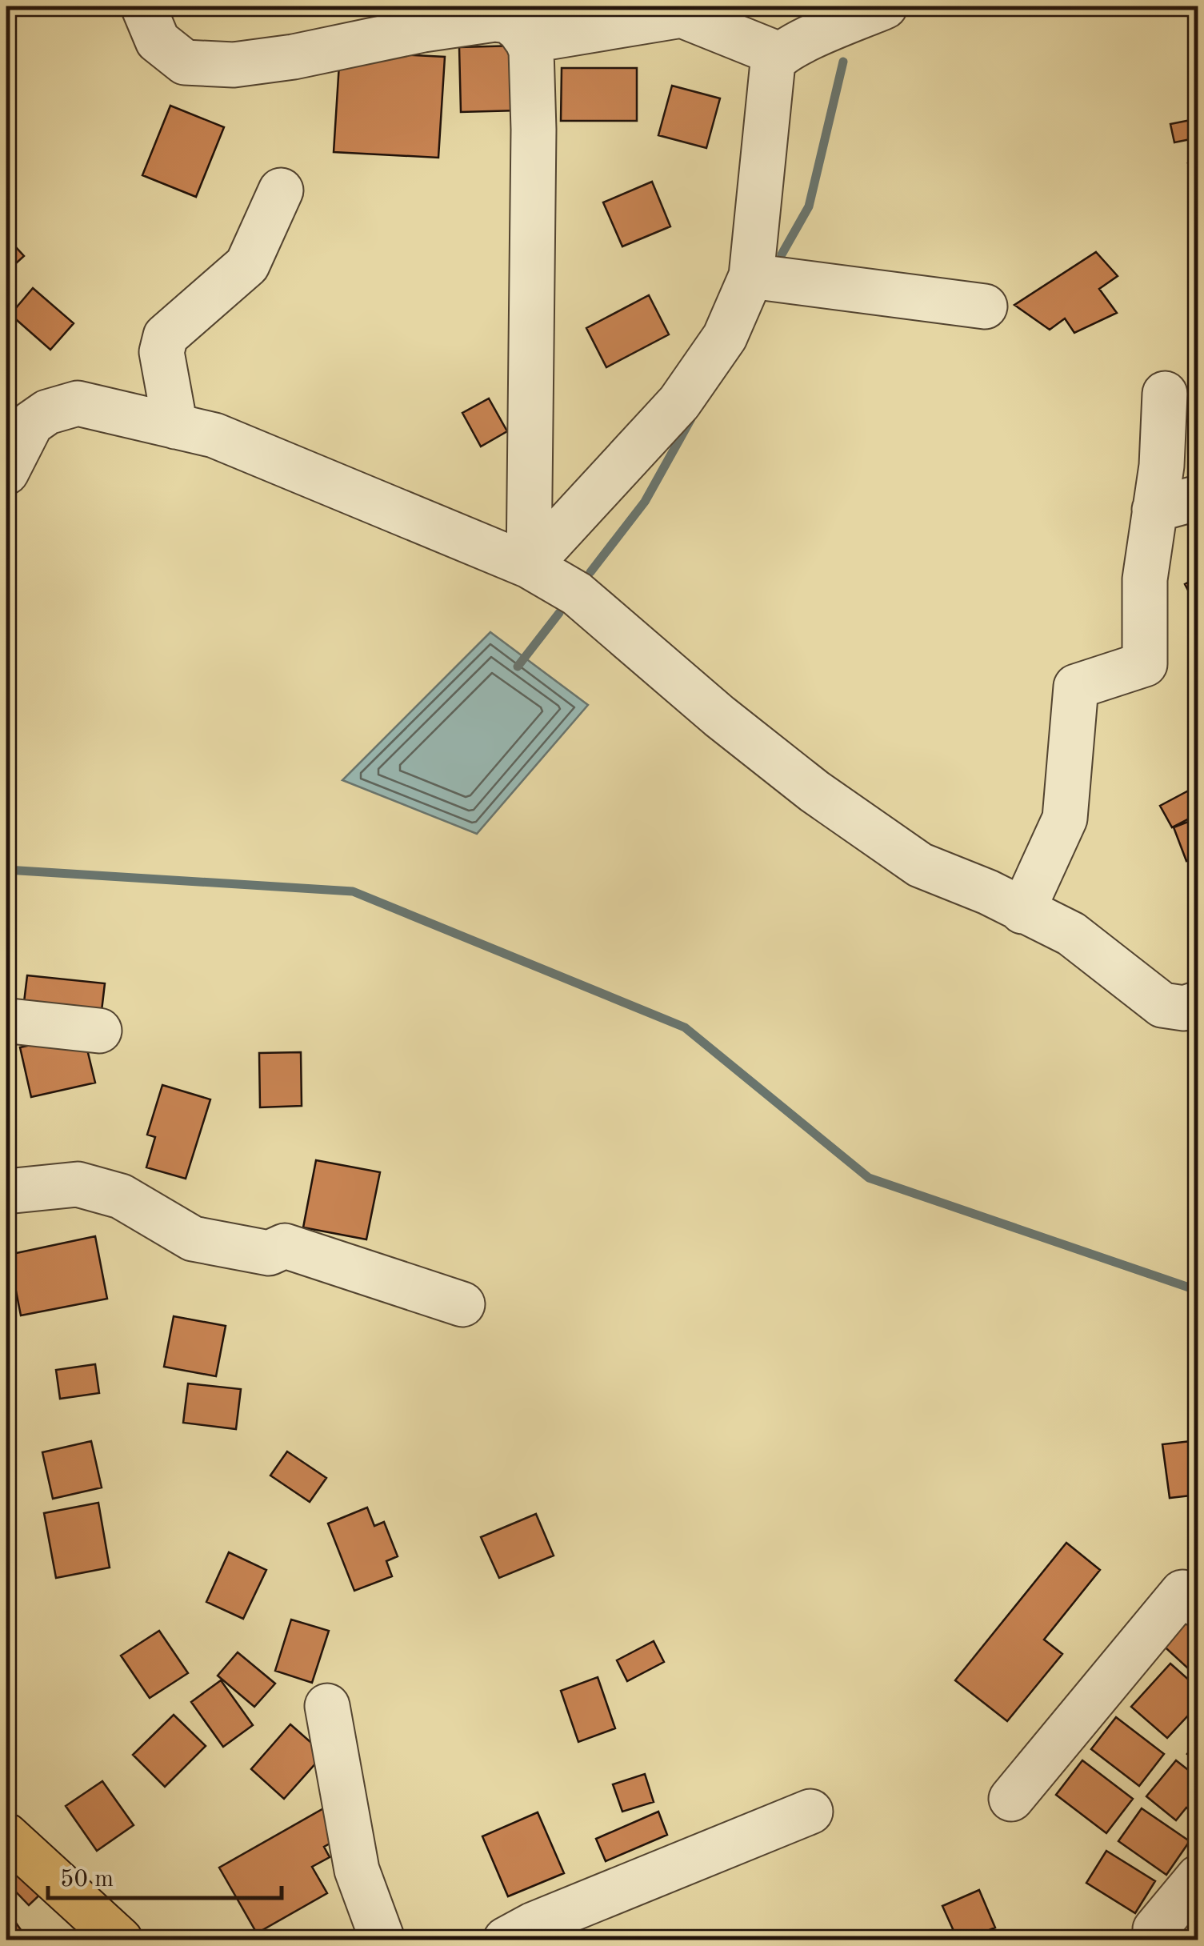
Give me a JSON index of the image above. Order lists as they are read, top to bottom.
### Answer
{
  "scale_bar": "50 m"
}
